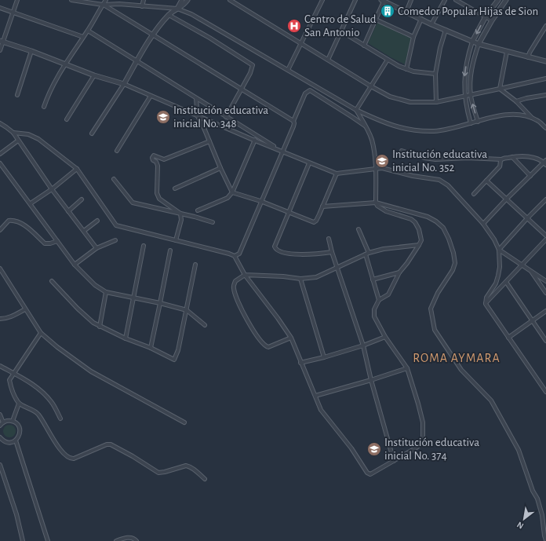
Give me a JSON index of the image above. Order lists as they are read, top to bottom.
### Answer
{
  "districts": ["ROMA AYMARA"],
  "places": {
    "building": ["Comedor Popular Hijas de Sion"],
    "hospital": ["Centro de Salud San Antonio"],
    "school or university": ["Institución educativa inicial No. 348", "Institución educativa inicial No. 352", "Institución educativa inicial No. 374"]
  },
  "north": "bottom left"
}
